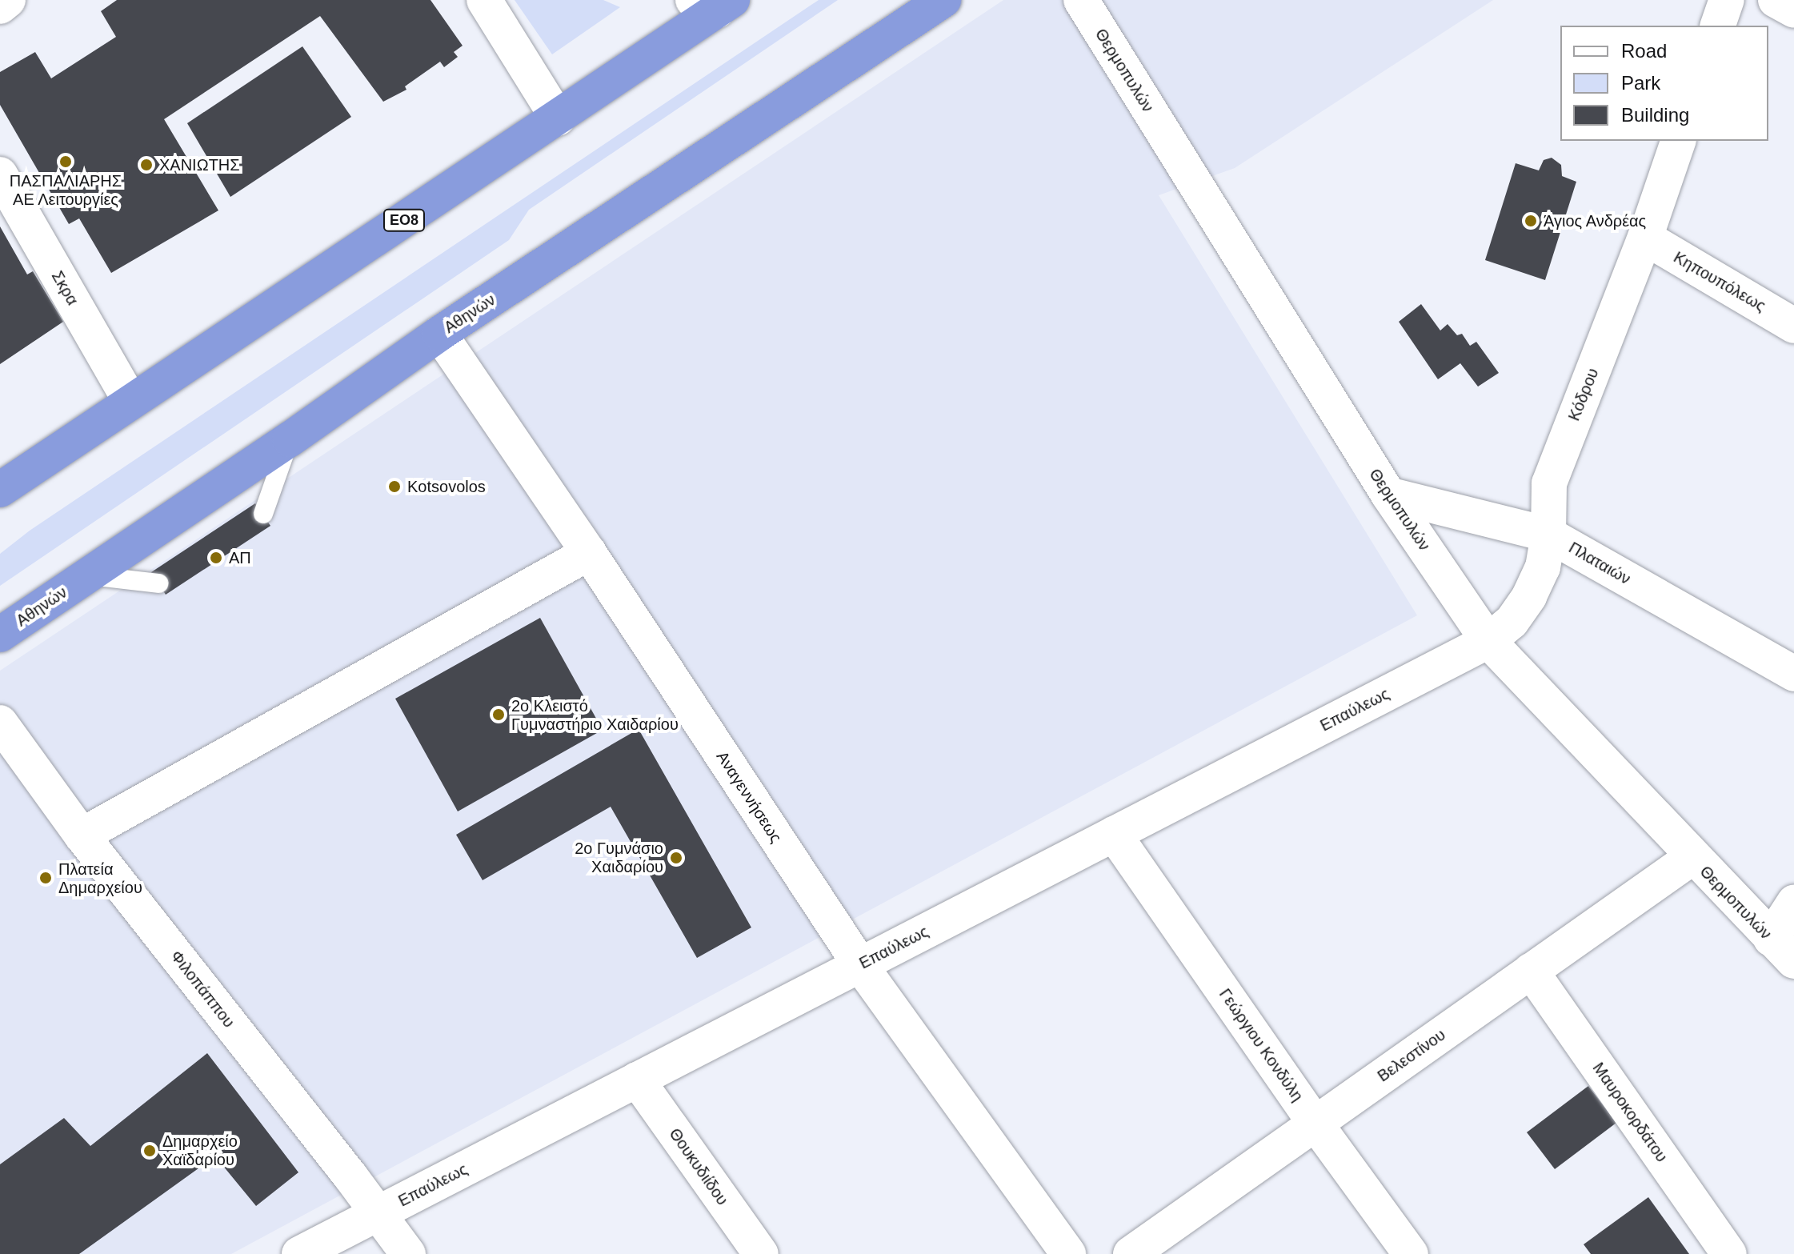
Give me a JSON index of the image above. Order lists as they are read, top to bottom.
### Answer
{
  "streets": {
    "highway": ["ΕΟ8", "Αθηνών"],
    "street": [
      "Θερμοπυλών",
      "Κηπουπόλεως",
      "Σκρα",
      "Κόδρου",
      "Πλαταιών",
      "Επαύλεως",
      "Αναγεννήσεως",
      "Φιλοπάππου",
      "Γεώργιου Κονδύλη",
      "Βελεστίνου",
      "Μαυροκορδάτου",
      "Θουκυδιίδου"
    ]
  },
  "crossings": [
    ["Θερμοπυλών", "Κόδρου"],
    ["Θερμοπυλών", "Πλαταιών"],
    ["Θερμοπυλών", "Επαύλεως"],
    ["Θερμοπυλών", "Βελεστίνου"],
    ["ΕΟ8", "Σκρα"],
    ["Κηπουπόλεως", "Κόδρου"],
    ["Αθηνών", "Αναγεννήσεως"],
    ["Κόδρου", "Πλαταιών"],
    ["Κόδρου", "Επαύλεως"],
    ["Επαύλεως", "Αναγεννήσεως"],
    ["Επαύλεως", "Φιλοπάππου"],
    ["Επαύλεως", "Γεώργιου Κονδύλη"],
    ["Επαύλεως", "Θουκυδιίδου"],
    ["Γεώργιου Κονδύλη", "Βελεστίνου"],
    ["Βελεστίνου", "Μαυροκορδάτου"]
  ],
  "places": [
    "ΠΑΣΠΑΛΙΑΡΗΣ ΑΕ Λειτουργίες",
    "ΧΑΝΙΩΤΗΣ",
    "Άγιος Ανδρέας",
    "Kotsovolos",
    "ΑΠ",
    "2ο Κλειστό Γυμναστήριο Χαιδαρίου",
    "2ο Γυμνάσιο Χαιδαρίου",
    "Πλατεία Δημαρχείου",
    "Δημαρχείο Χαϊδαρίου"
  ],
  "legend": ["Road", "Park", "Building"]
}
